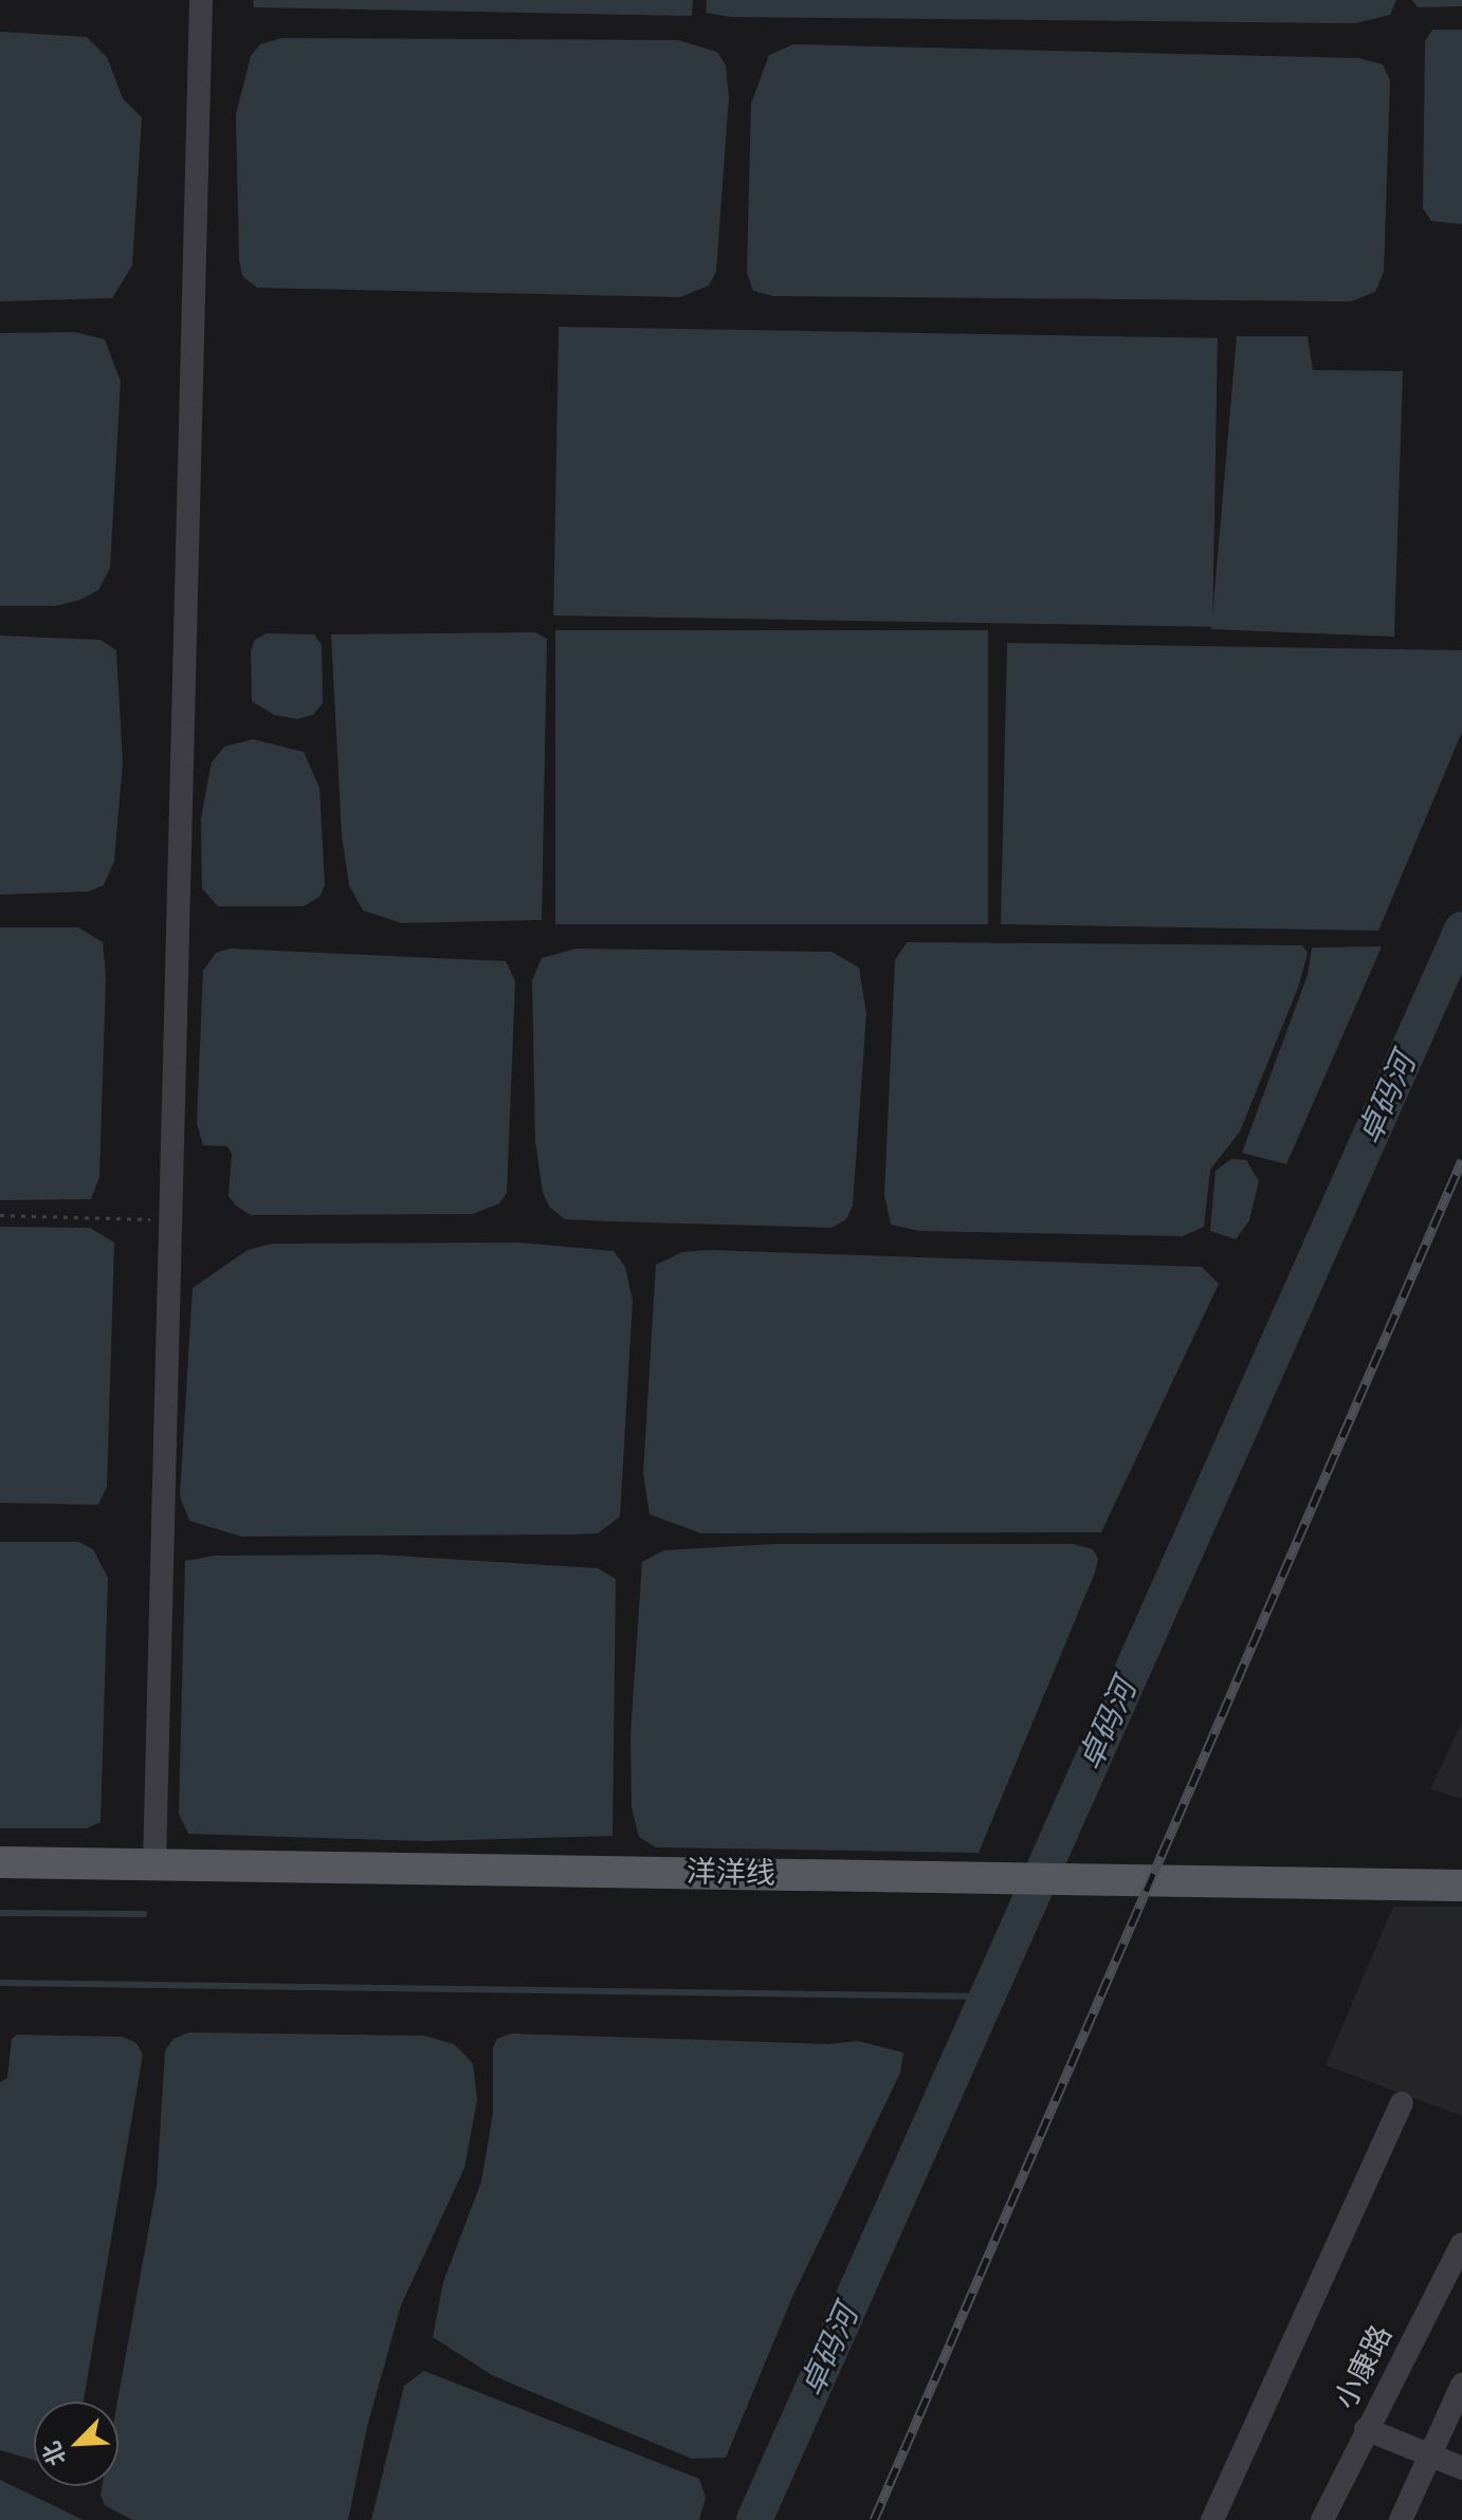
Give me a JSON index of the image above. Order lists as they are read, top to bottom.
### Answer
{
  "streets": {
    "main road": ["洋洋线"],
    "street": ["小康路"]
  },
  "water": ["卓码河"],
  "north": "bottom left"
}
